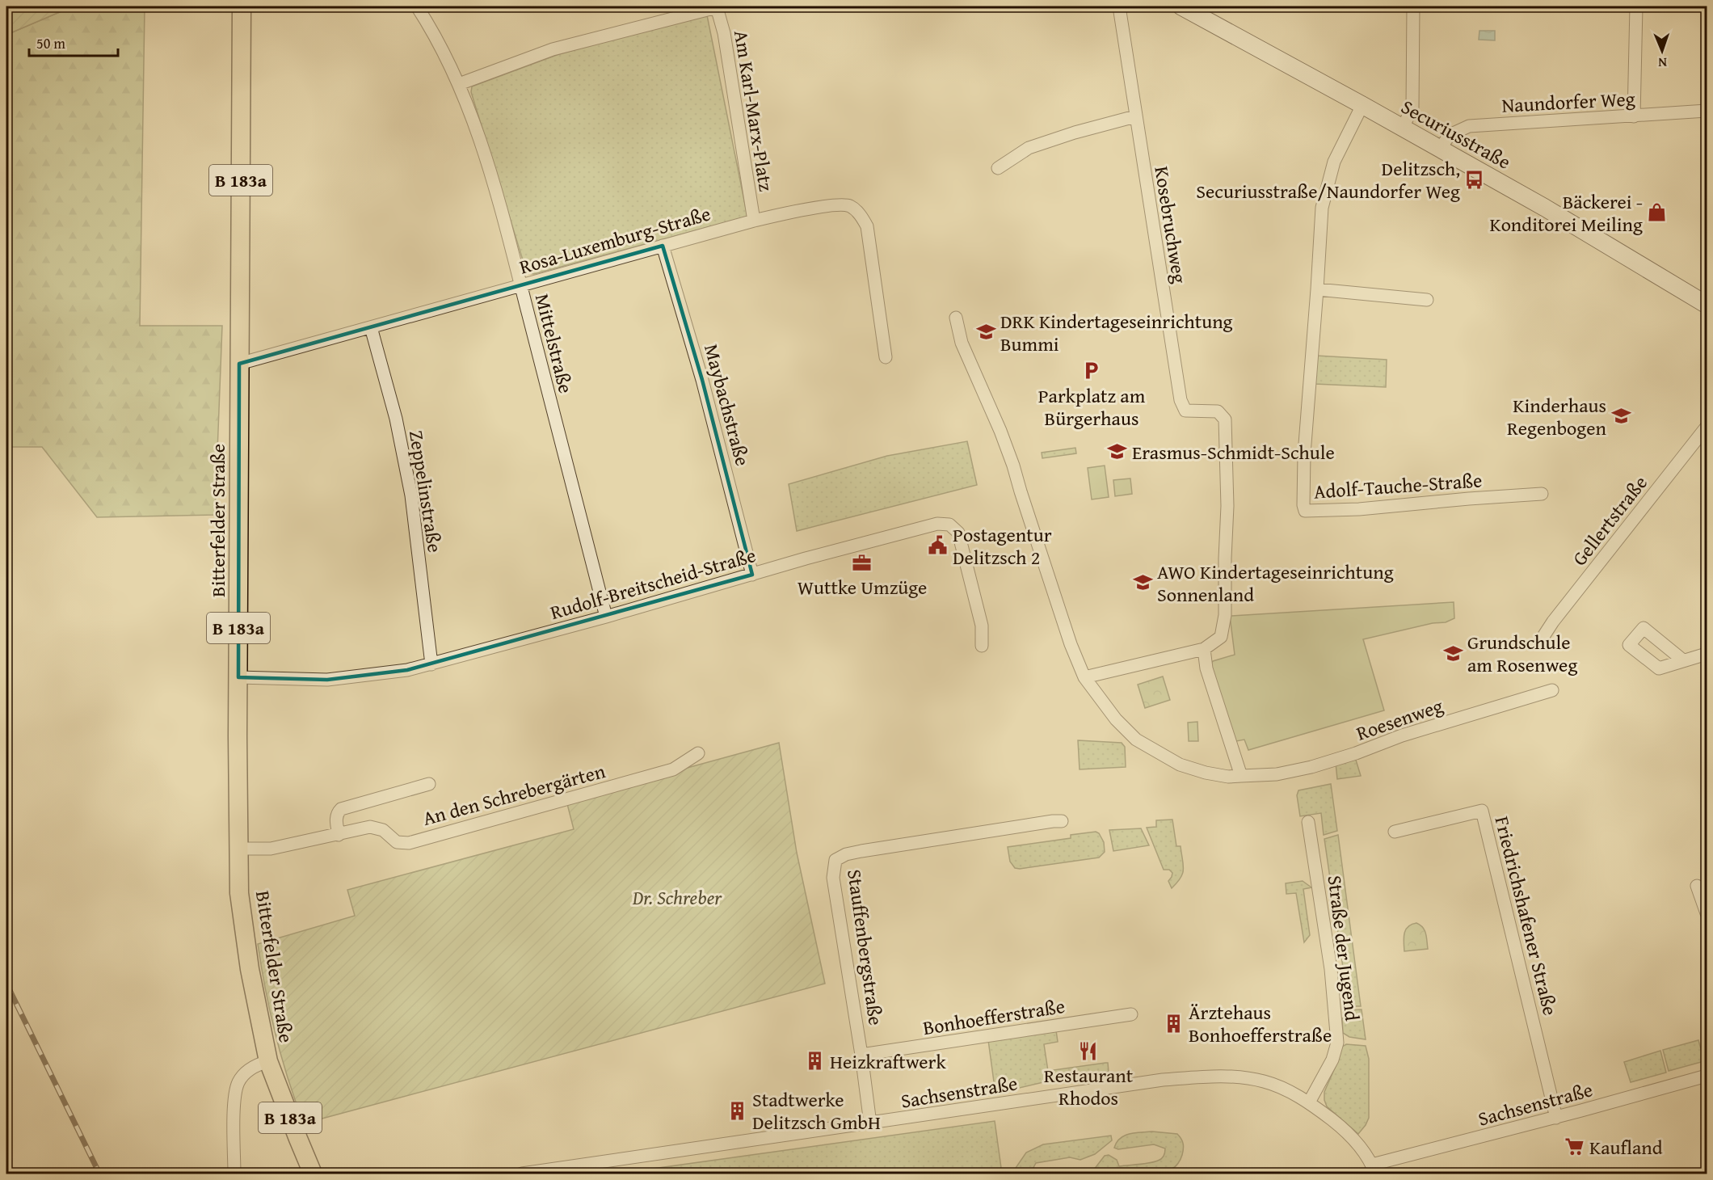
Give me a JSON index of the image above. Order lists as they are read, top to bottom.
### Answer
{
  "streets": {
    "main road": ["B 183a", "Bitterfelder Straße"],
    "street": [
      "Naundorfer Weg",
      "Am Karl-Marx-Platz",
      "Securiusstraße",
      "Kosebruchweg",
      "Rosa-Luxemburg-Straße",
      "Mittelstraße",
      "Maybachstraße",
      "Adolf-Tauche-Straße",
      "Zeppelinstraße",
      "Gellertstraße",
      "Rudolf-Breitscheid-Straße",
      "Roesenweg",
      "An den Schrebergärten",
      "Friedrichshafener Straße",
      "Stauffenbergstraße",
      "Straße der Jugend",
      "Bonhoefferstraße",
      "Sachsenstraße"
    ]
  },
  "crossings": [
    ["Naundorfer Weg", "Securiusstraße"],
    ["Am Karl-Marx-Platz", "Rosa-Luxemburg-Straße"],
    ["Securiusstraße", "Adolf-Tauche-Straße"],
    ["Rosa-Luxemburg-Straße", "Mittelstraße"],
    ["Rosa-Luxemburg-Straße", "Maybachstraße"],
    ["Rosa-Luxemburg-Straße", "Zeppelinstraße"],
    ["Rosa-Luxemburg-Straße", "Bitterfelder Straße"],
    ["Mittelstraße", "Rudolf-Breitscheid-Straße"],
    ["Maybachstraße", "Rudolf-Breitscheid-Straße"],
    ["Zeppelinstraße", "Rudolf-Breitscheid-Straße"],
    ["Bitterfelder Straße", "Rudolf-Breitscheid-Straße"],
    ["Bitterfelder Straße", "An den Schrebergärten"],
    ["Friedrichshafener Straße", "Sachsenstraße"],
    ["Stauffenbergstraße", "Bonhoefferstraße"],
    ["Stauffenbergstraße", "Sachsenstraße"],
    ["Straße der Jugend", "Sachsenstraße"]
  ],
  "parks": ["Dr. Schreber"],
  "places": {
    "bus stop": ["Delitzsch, Securiusstraße/Naundorfer Weg"],
    "shop": ["Bäckerei - Konditorei Meiling"],
    "school or university": [
      "DRK Kindertageseinrichtung Bummi",
      "Kinderhaus Regenbogen",
      "Erasmus-Schmidt-Schule",
      "AWO Kindertageseinrichtung Sonnenland",
      "Grundschule am Rosenweg"
    ],
    "parking": ["Parkplatz am Bürgerhaus"],
    "public building": ["Postagentur Delitzsch 2"],
    "office": ["Wuttke Umzüge"],
    "building": ["Ärztehaus Bonhoefferstraße", "Heizkraftwerk", "Stadtwerke Delitzsch GmbH"],
    "restaurant": ["Restaurant Rhodos"],
    "supermarket": ["Kaufland"]
  },
  "scale_bar": "50 m",
  "north": "bottom"
}
